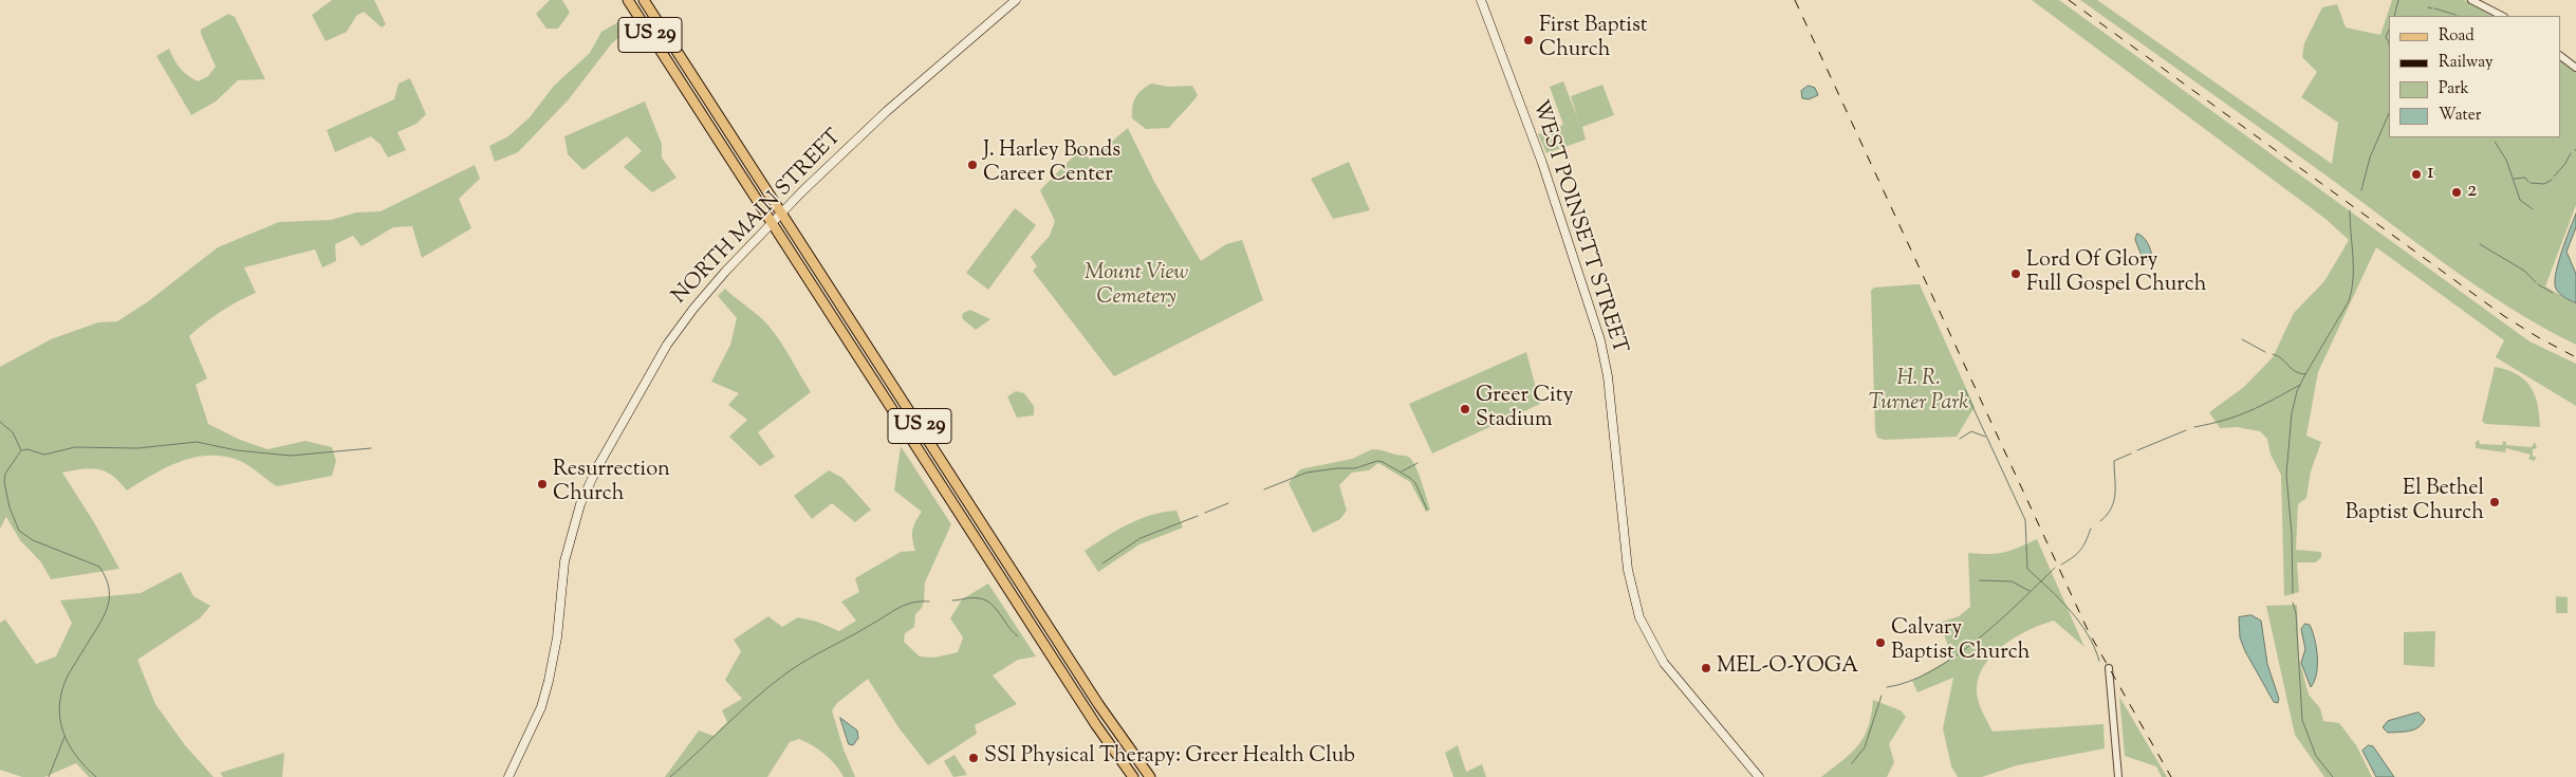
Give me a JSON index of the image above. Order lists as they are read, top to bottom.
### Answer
{
  "streets": {
    "main road": ["US 29", "NORTH MAIN STREET", "WEST POINSETT STREET"]
  },
  "crossings": [
    ["US 29", "NORTH MAIN STREET"]
  ],
  "parks": ["Mount View Cemetery", "H. R. Turner Park"],
  "places": [
    "First Baptist Church",
    "J. Harley Bonds Career Center",
    "1",
    "2",
    "Lord Of Glory Full Gospel Church",
    "Greer City Stadium",
    "Resurrection Church",
    "El Bethel Baptist Church",
    "Calvary Baptist Church",
    "MEL-O-YOGA",
    "SSI Physical Therapy: Greer Health Club"
  ],
  "legend": [
    "Road",
    "Railway",
    "Park",
    "Water"
  ]
}
